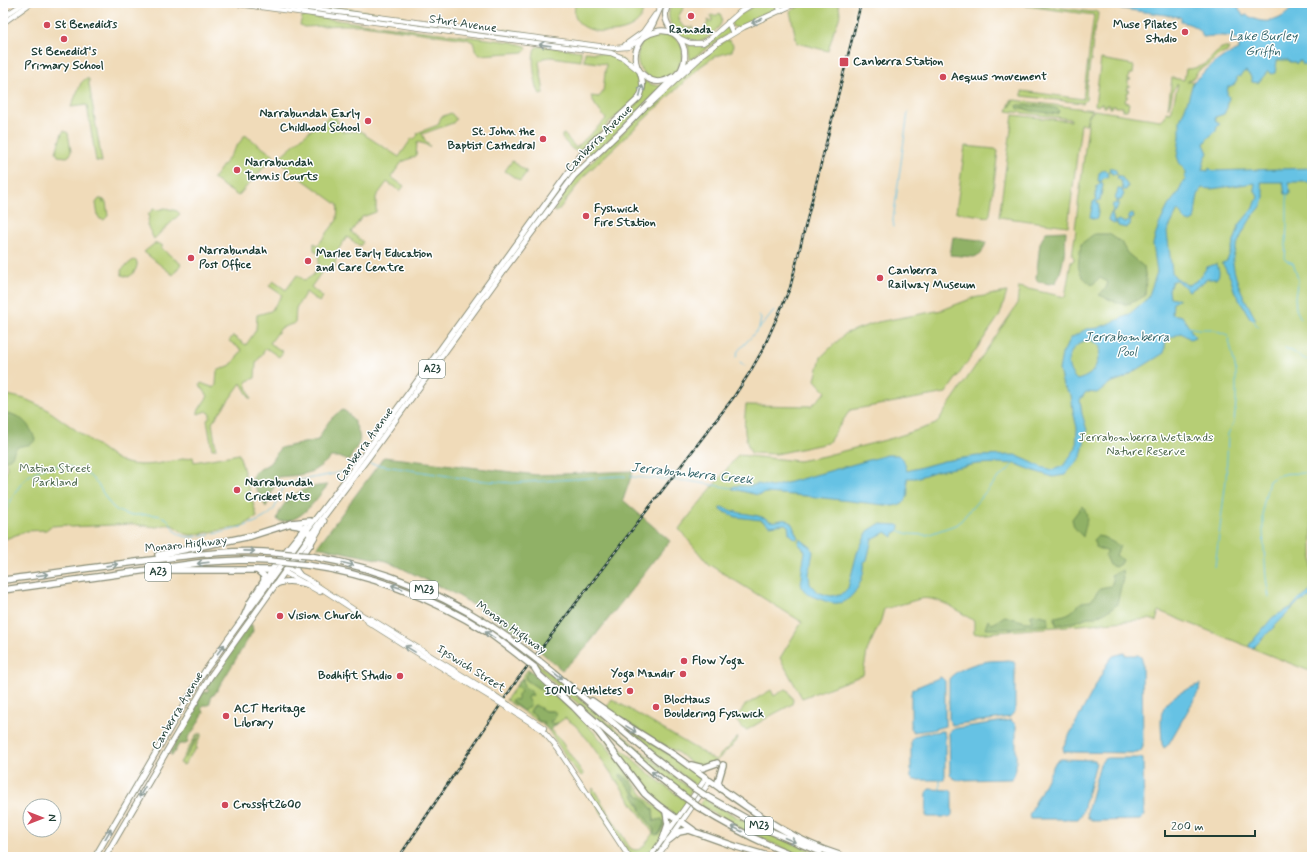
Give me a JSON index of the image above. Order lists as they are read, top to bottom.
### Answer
{
  "streets": {
    "highway": [
      "Canberra Avenue",
      "A23",
      "Monaro Highway",
      "M23"
    ],
    "main road": ["Sturt Avenue", "Ipswich Street"]
  },
  "crossings": [
    ["Sturt Avenue", "Canberra Avenue"],
    ["Canberra Avenue", "A23"],
    ["Canberra Avenue", "Ipswich Street"],
    ["A23", "Monaro Highway"]
  ],
  "water": ["Lake Burley Griffin", "Jerrabomberra Pool", "Jerrabomberra Creek"],
  "parks": ["Jerrabomberra Wetlands Nature Reserve", "Matina Street Parkland"],
  "places": {
    "other": [
      "Ramada",
      "St Benedicts",
      "Muse Pilates Studio",
      "St Benedict's Primary School",
      "Aequus movement",
      "Narrabundah Early Childhood School",
      "St. John the Baptist Cathedral",
      "Narrabundah Tennis Courts",
      "Fyshwick Fire Station",
      "Narrabundah Post Office",
      "Marlee Early Education and Care Centre",
      "Canberra Railway Museum",
      "Narrabundah Cricket Nets",
      "Vision Church",
      "Flow Yoga",
      "Yoga Mandir",
      "Bodhifit Studio",
      "IONIC Athletes",
      "BlocHaus Bouldering Fyshwick",
      "ACT Heritage Library",
      "Crossfit2600"
    ],
    "transit": ["Canberra Station"]
  },
  "scale_bar": "200 m",
  "north": "right"
}
